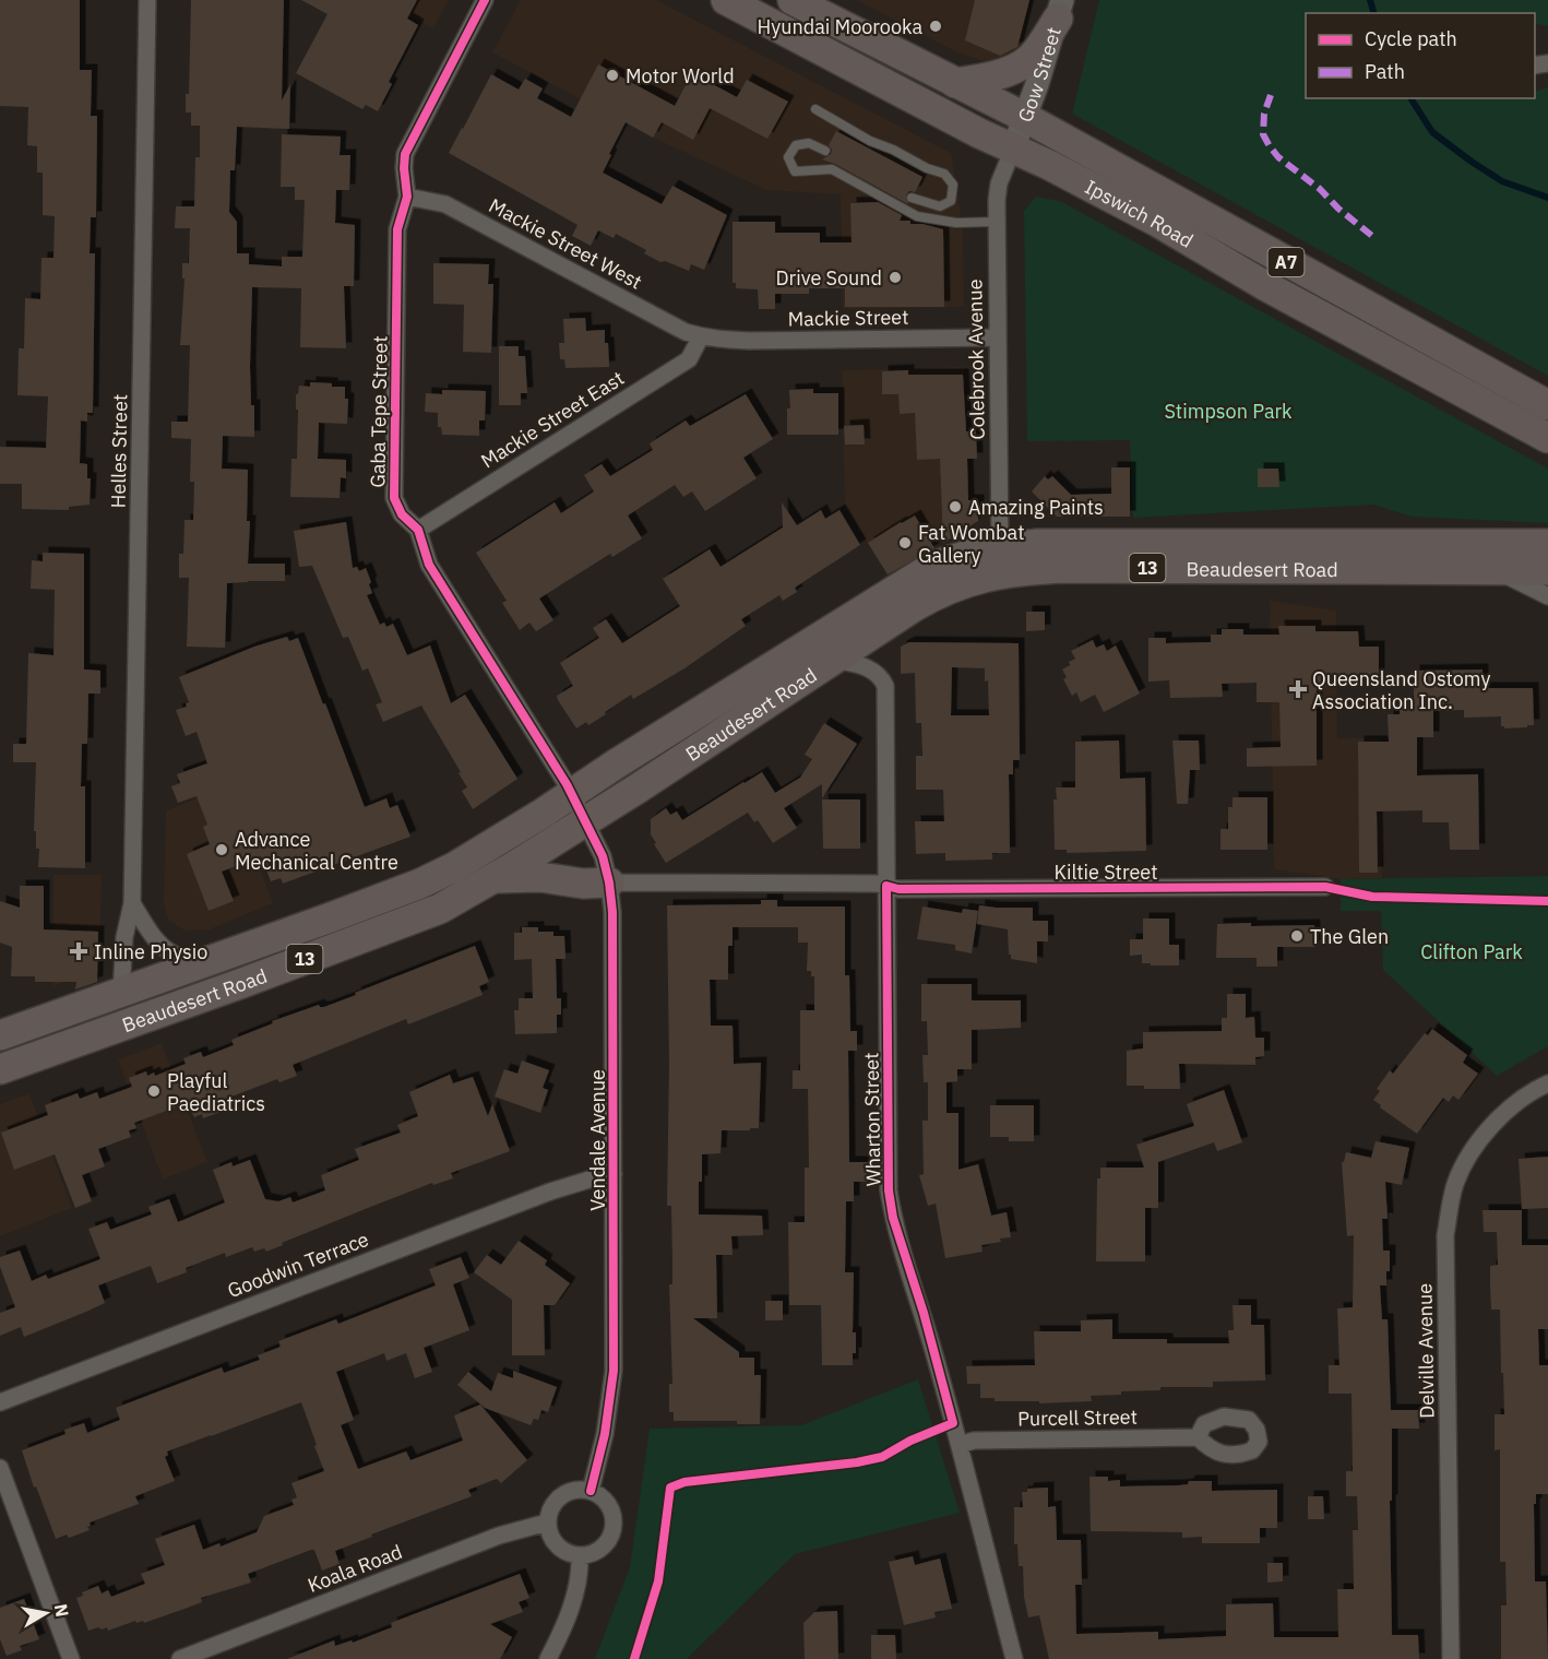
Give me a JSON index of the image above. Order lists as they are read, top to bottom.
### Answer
{
  "streets": {
    "highway": [
      "Ipswich Road",
      "A7",
      "13",
      "Beaudesert Road"
    ],
    "street": [
      "Gow Street",
      "Mackie Street West",
      "Mackie Street",
      "Colebrook Avenue",
      "Gaba Tepe Street",
      "Mackie Street East",
      "Helles Street",
      "Kiltie Street",
      "Wharton Street",
      "Vendale Avenue",
      "Goodwin Terrace",
      "Delville Avenue",
      "Purcell Street",
      "Koala Road"
    ]
  },
  "crossings": [
    ["Gow Street", "Ipswich Road"],
    ["Gow Street", "Colebrook Avenue"],
    ["Ipswich Road", "Colebrook Avenue"],
    ["Mackie Street West", "Mackie Street"],
    ["Mackie Street West", "Gaba Tepe Street"],
    ["Mackie Street West", "Mackie Street East"],
    ["Mackie Street", "Colebrook Avenue"],
    ["Mackie Street", "Mackie Street East"],
    ["Colebrook Avenue", "Beaudesert Road"],
    ["Gaba Tepe Street", "Mackie Street East"],
    ["Gaba Tepe Street", "Beaudesert Road"],
    ["Gaba Tepe Street", "Vendale Avenue"],
    ["Helles Street", "Beaudesert Road"],
    ["Beaudesert Road", "Wharton Street"],
    ["Beaudesert Road", "Vendale Avenue"],
    ["Kiltie Street", "Wharton Street"],
    ["Kiltie Street", "Vendale Avenue"],
    ["Wharton Street", "Purcell Street"],
    ["Vendale Avenue", "Goodwin Terrace"],
    ["Vendale Avenue", "Koala Road"]
  ],
  "parks": ["Stimpson Park", "Clifton Park"],
  "places": {
    "other": [
      "Hyundai Moorooka",
      "Motor World",
      "Drive Sound",
      "Amazing Paints",
      "Fat Wombat Gallery",
      "Advance Mechanical Centre",
      "The Glen",
      "Playful Paediatrics"
    ],
    "health": ["Queensland Ostomy Association Inc.", "Inline Physio"]
  },
  "legend": ["Cycle path", "Path"],
  "north": "right"
}
